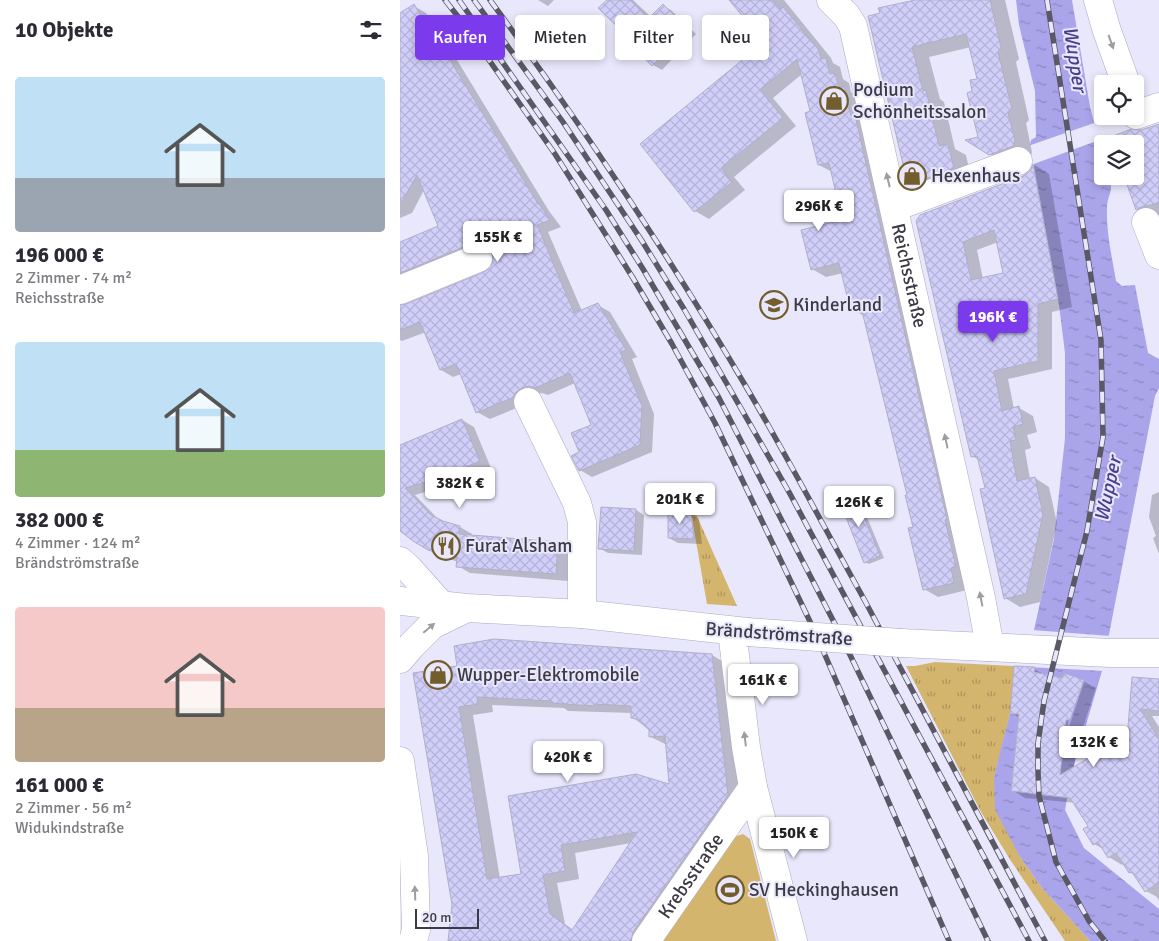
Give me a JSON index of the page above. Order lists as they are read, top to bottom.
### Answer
{
  "streets": {
    "street": ["Reichsstraße", "Brändströmstraße", "Krebsstraße"]
  },
  "crossings": [
    ["Reichsstraße", "Brändströmstraße"]
  ],
  "one_way": ["Reichsstraße"],
  "water": ["Wupper"],
  "places": {
    "shop": ["Podium Schönheitssalon", "Hexenhaus", "Wupper-Elektromobile"],
    "school or university": ["Kinderland"],
    "restaurant": ["Furat Alsham"],
    "sports": ["SV Heckinghausen"]
  },
  "scale_bar": "20 m",
  "page": {
    "heading": "10 Objekte",
    "chip": [
      "Kaufen",
      "Mieten",
      "Filter",
      "Neu"
    ],
    "list": [
      {
        "name": "196 000 €",
        "note": "2 Zimmer · 74 m² · Reichsstraße"
      },
      {
        "name": "382 000 €",
        "note": "4 Zimmer · 124 m² · Brändströmstraße"
      },
      {
        "name": "161 000 €",
        "note": "2 Zimmer · 56 m² · Widukindstraße"
      }
    ],
    "price": [
      "296K €",
      "155K €",
      "196K €",
      "382K €",
      "201K €",
      "126K €",
      "161K €",
      "132K €",
      "420K €",
      "150K €"
    ],
    "scale": "20 m"
  }
}
